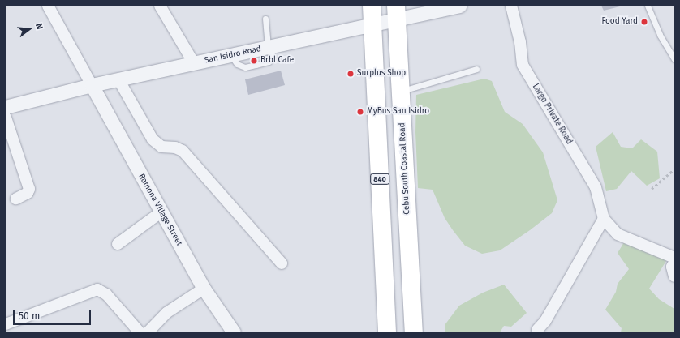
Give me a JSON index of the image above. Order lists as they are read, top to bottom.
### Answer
{
  "streets": {
    "highway": ["Cebu South Coastal Road", "840"],
    "street": ["San Isidro Road", "Largo Private Road", "Ramona Village Street"]
  },
  "crossings": [
    ["San Isidro Road", "Cebu South Coastal Road"],
    ["San Isidro Road", "840"],
    ["San Isidro Road", "Ramona Village Street"]
  ],
  "places": [
    "Food Yard",
    "Brbl Cafe",
    "Surplus Shop",
    "MyBus San Isidro"
  ],
  "scale_bar": "50 m",
  "north": "right"
}
